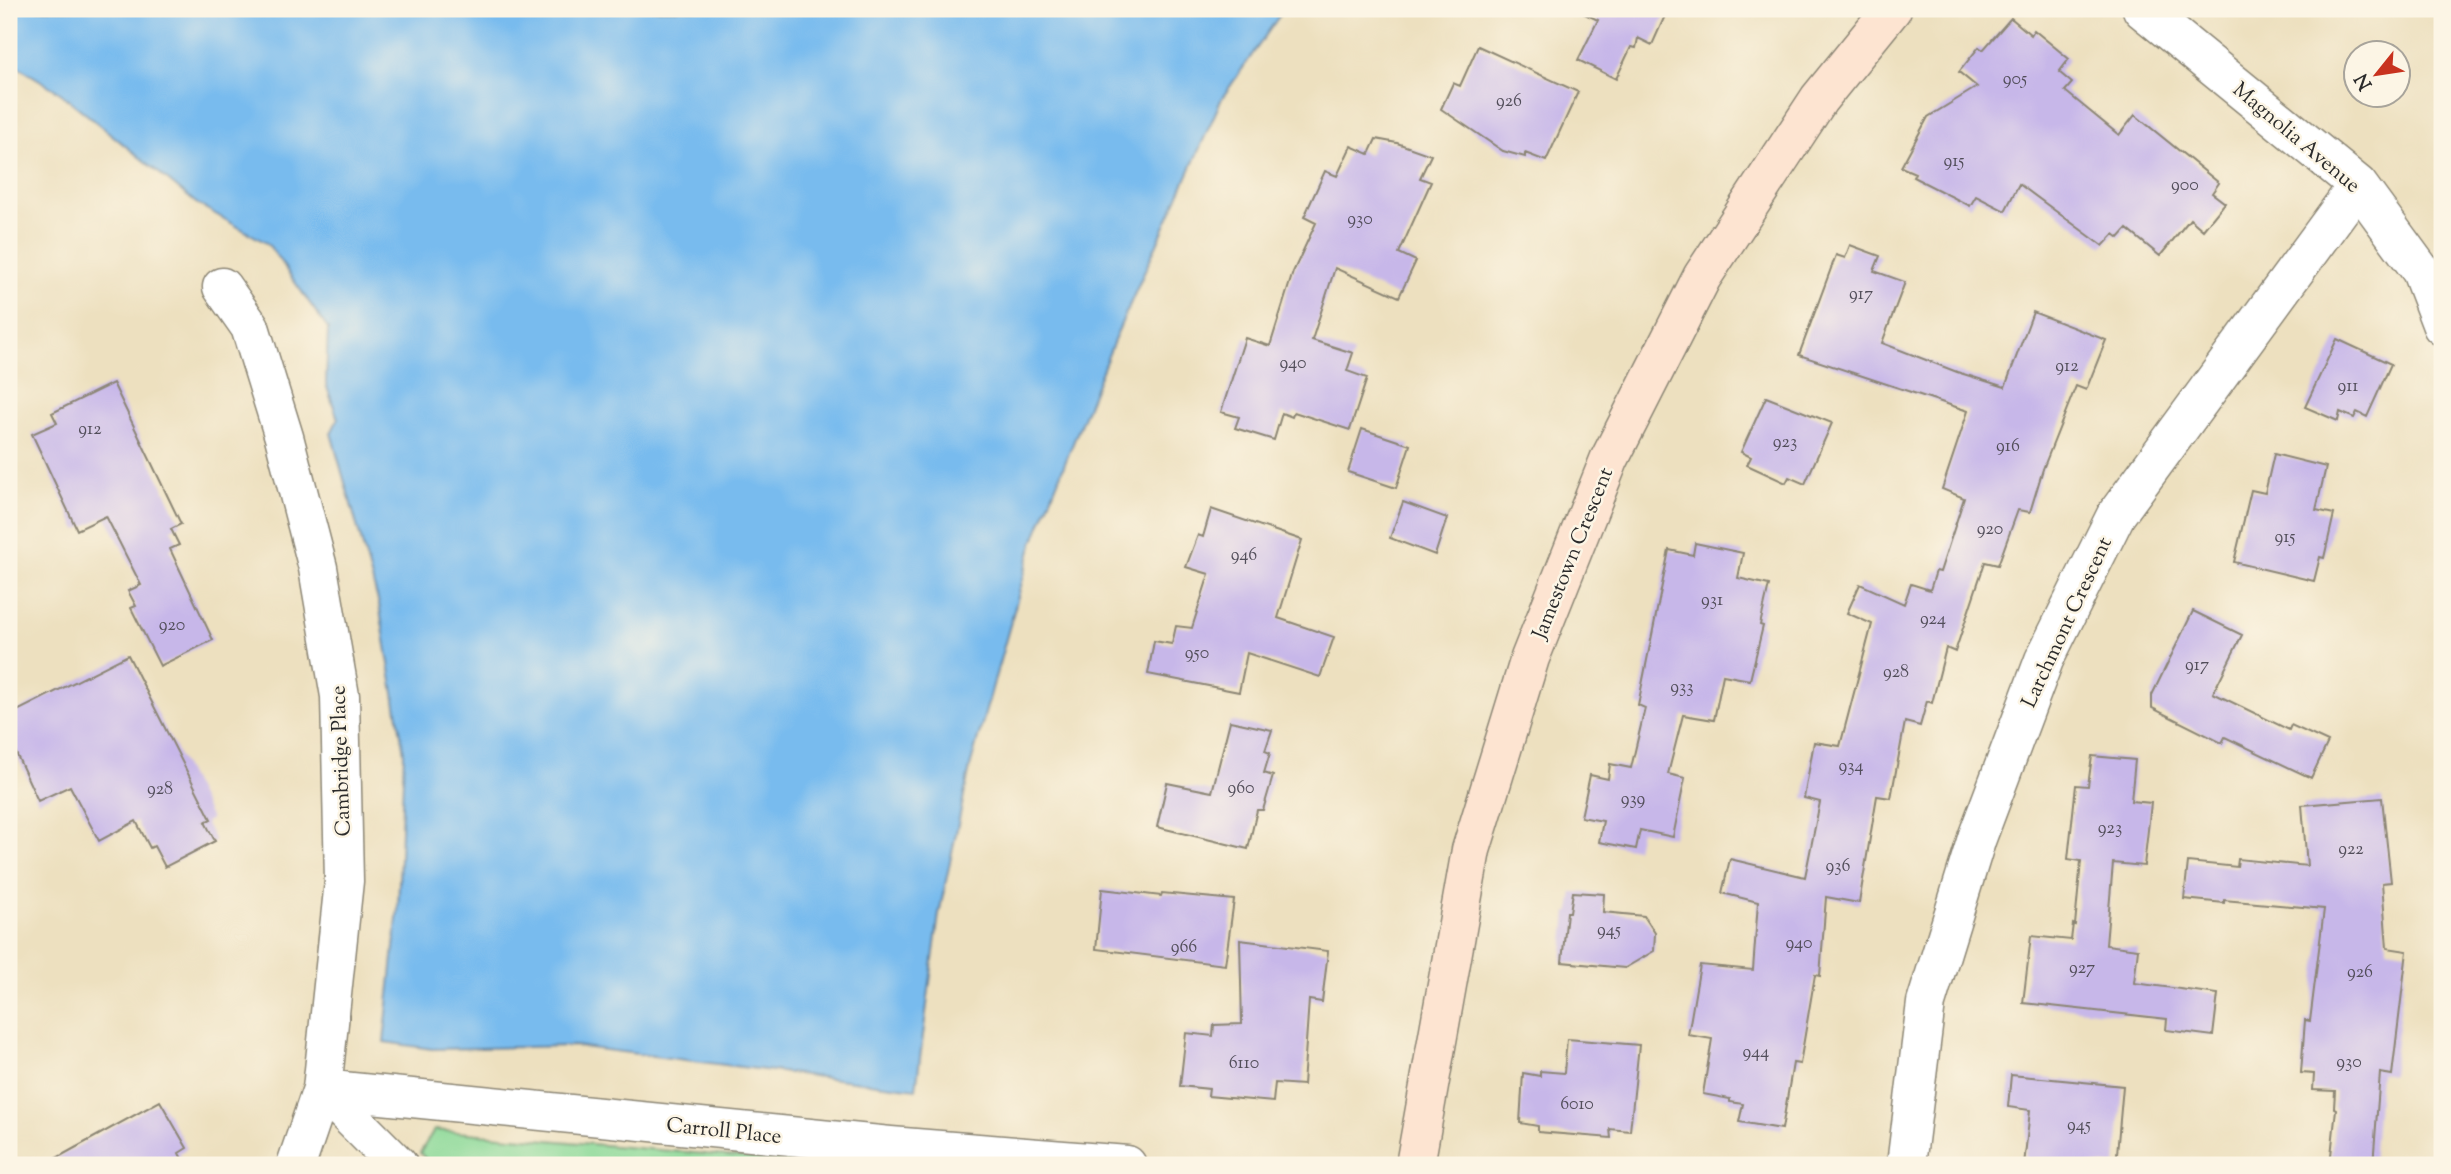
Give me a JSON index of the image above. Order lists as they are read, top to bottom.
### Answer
{
  "streets": {
    "main road": ["Jamestown Crescent"],
    "street": [
      "Magnolia Avenue",
      "Larchmont Crescent",
      "Cambridge Place",
      "Carroll Place"
    ]
  },
  "crossings": [
    ["Magnolia Avenue", "Larchmont Crescent"],
    ["Cambridge Place", "Carroll Place"]
  ],
  "house_numbers": [
    "905",
    "926",
    "915",
    "900",
    "930",
    "917",
    "940",
    "912",
    "911",
    "912",
    "923",
    "916",
    "920",
    "915",
    "946",
    "931",
    "924",
    "920",
    "950",
    "917",
    "928",
    "933",
    "934",
    "960",
    "928",
    "939",
    "923",
    "922",
    "936",
    "945",
    "940",
    "966",
    "927",
    "926",
    "944",
    "930",
    "6110",
    "6010",
    "945"
  ],
  "north": "bottom left"
}
